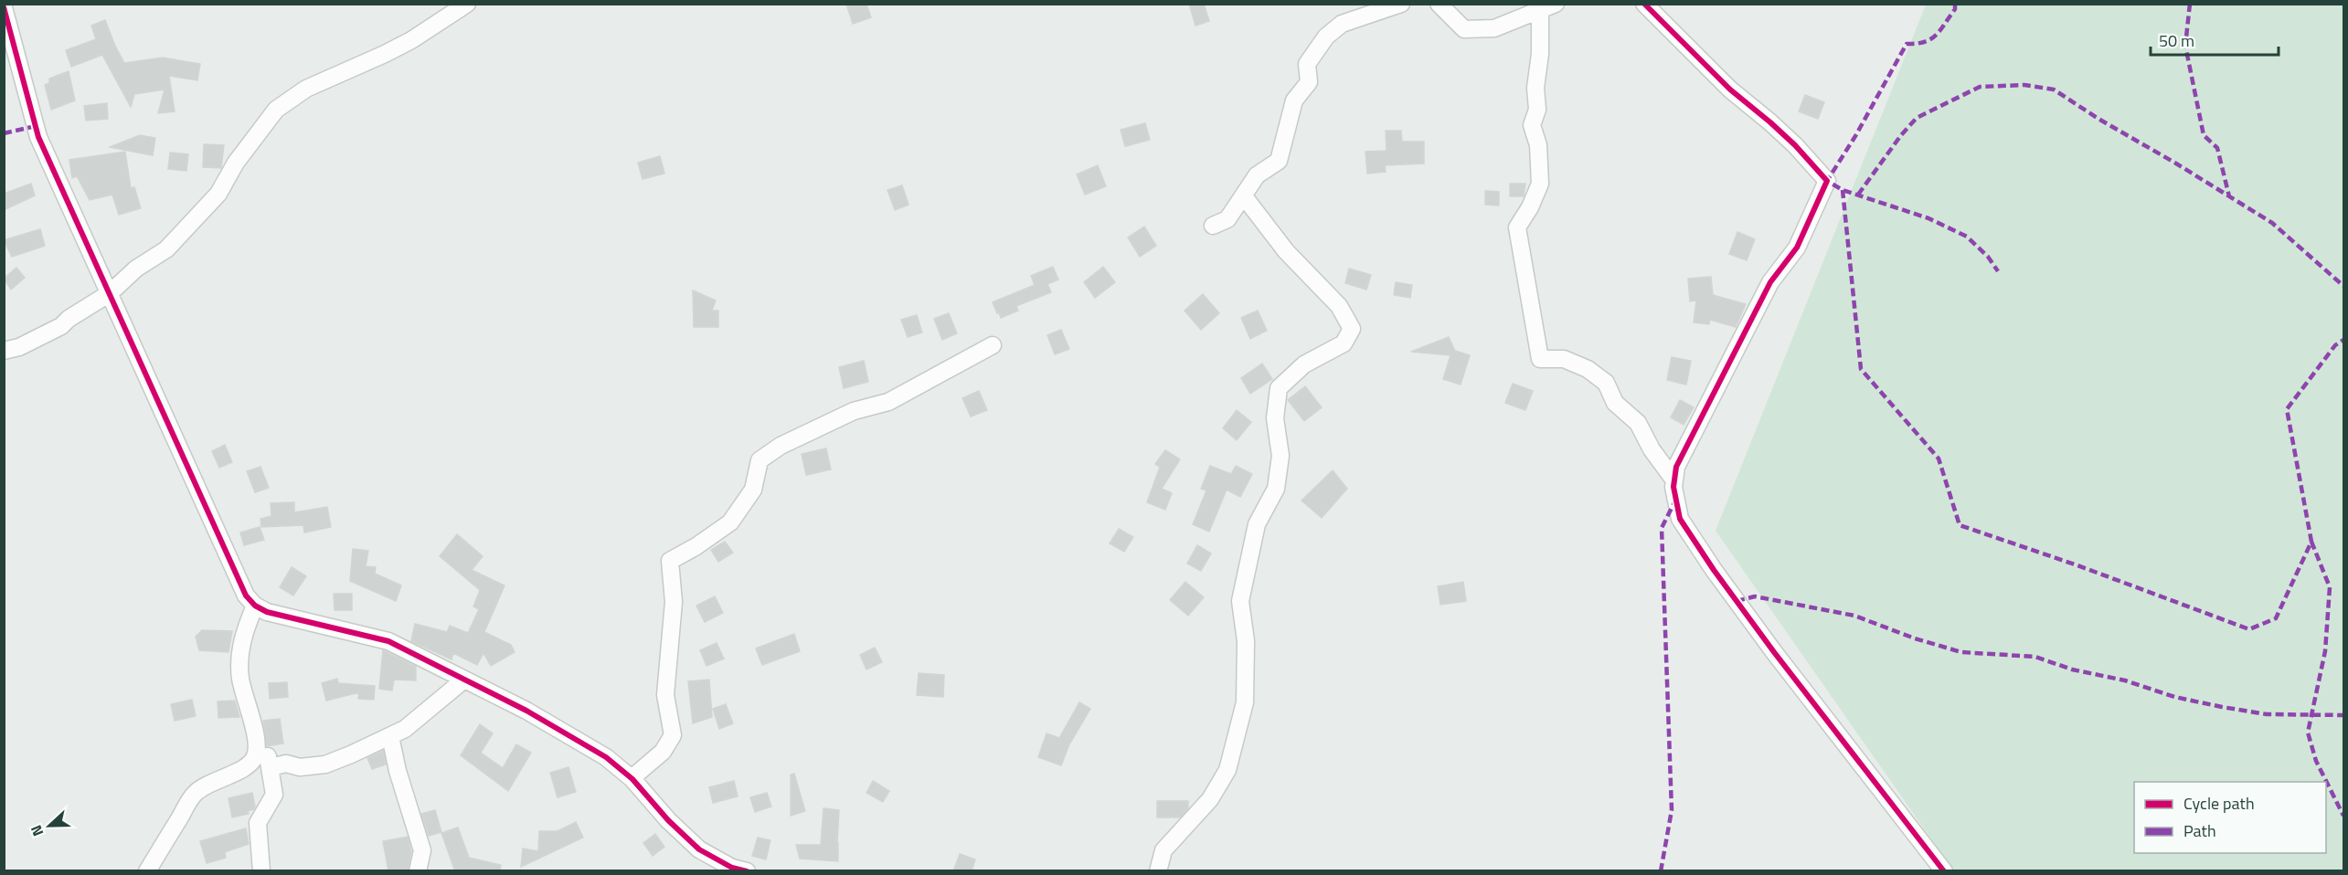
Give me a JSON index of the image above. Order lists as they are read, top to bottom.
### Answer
{
  "legend": ["Cycle path", "Path"],
  "scale_bar": "50 m",
  "north": "left"
}
